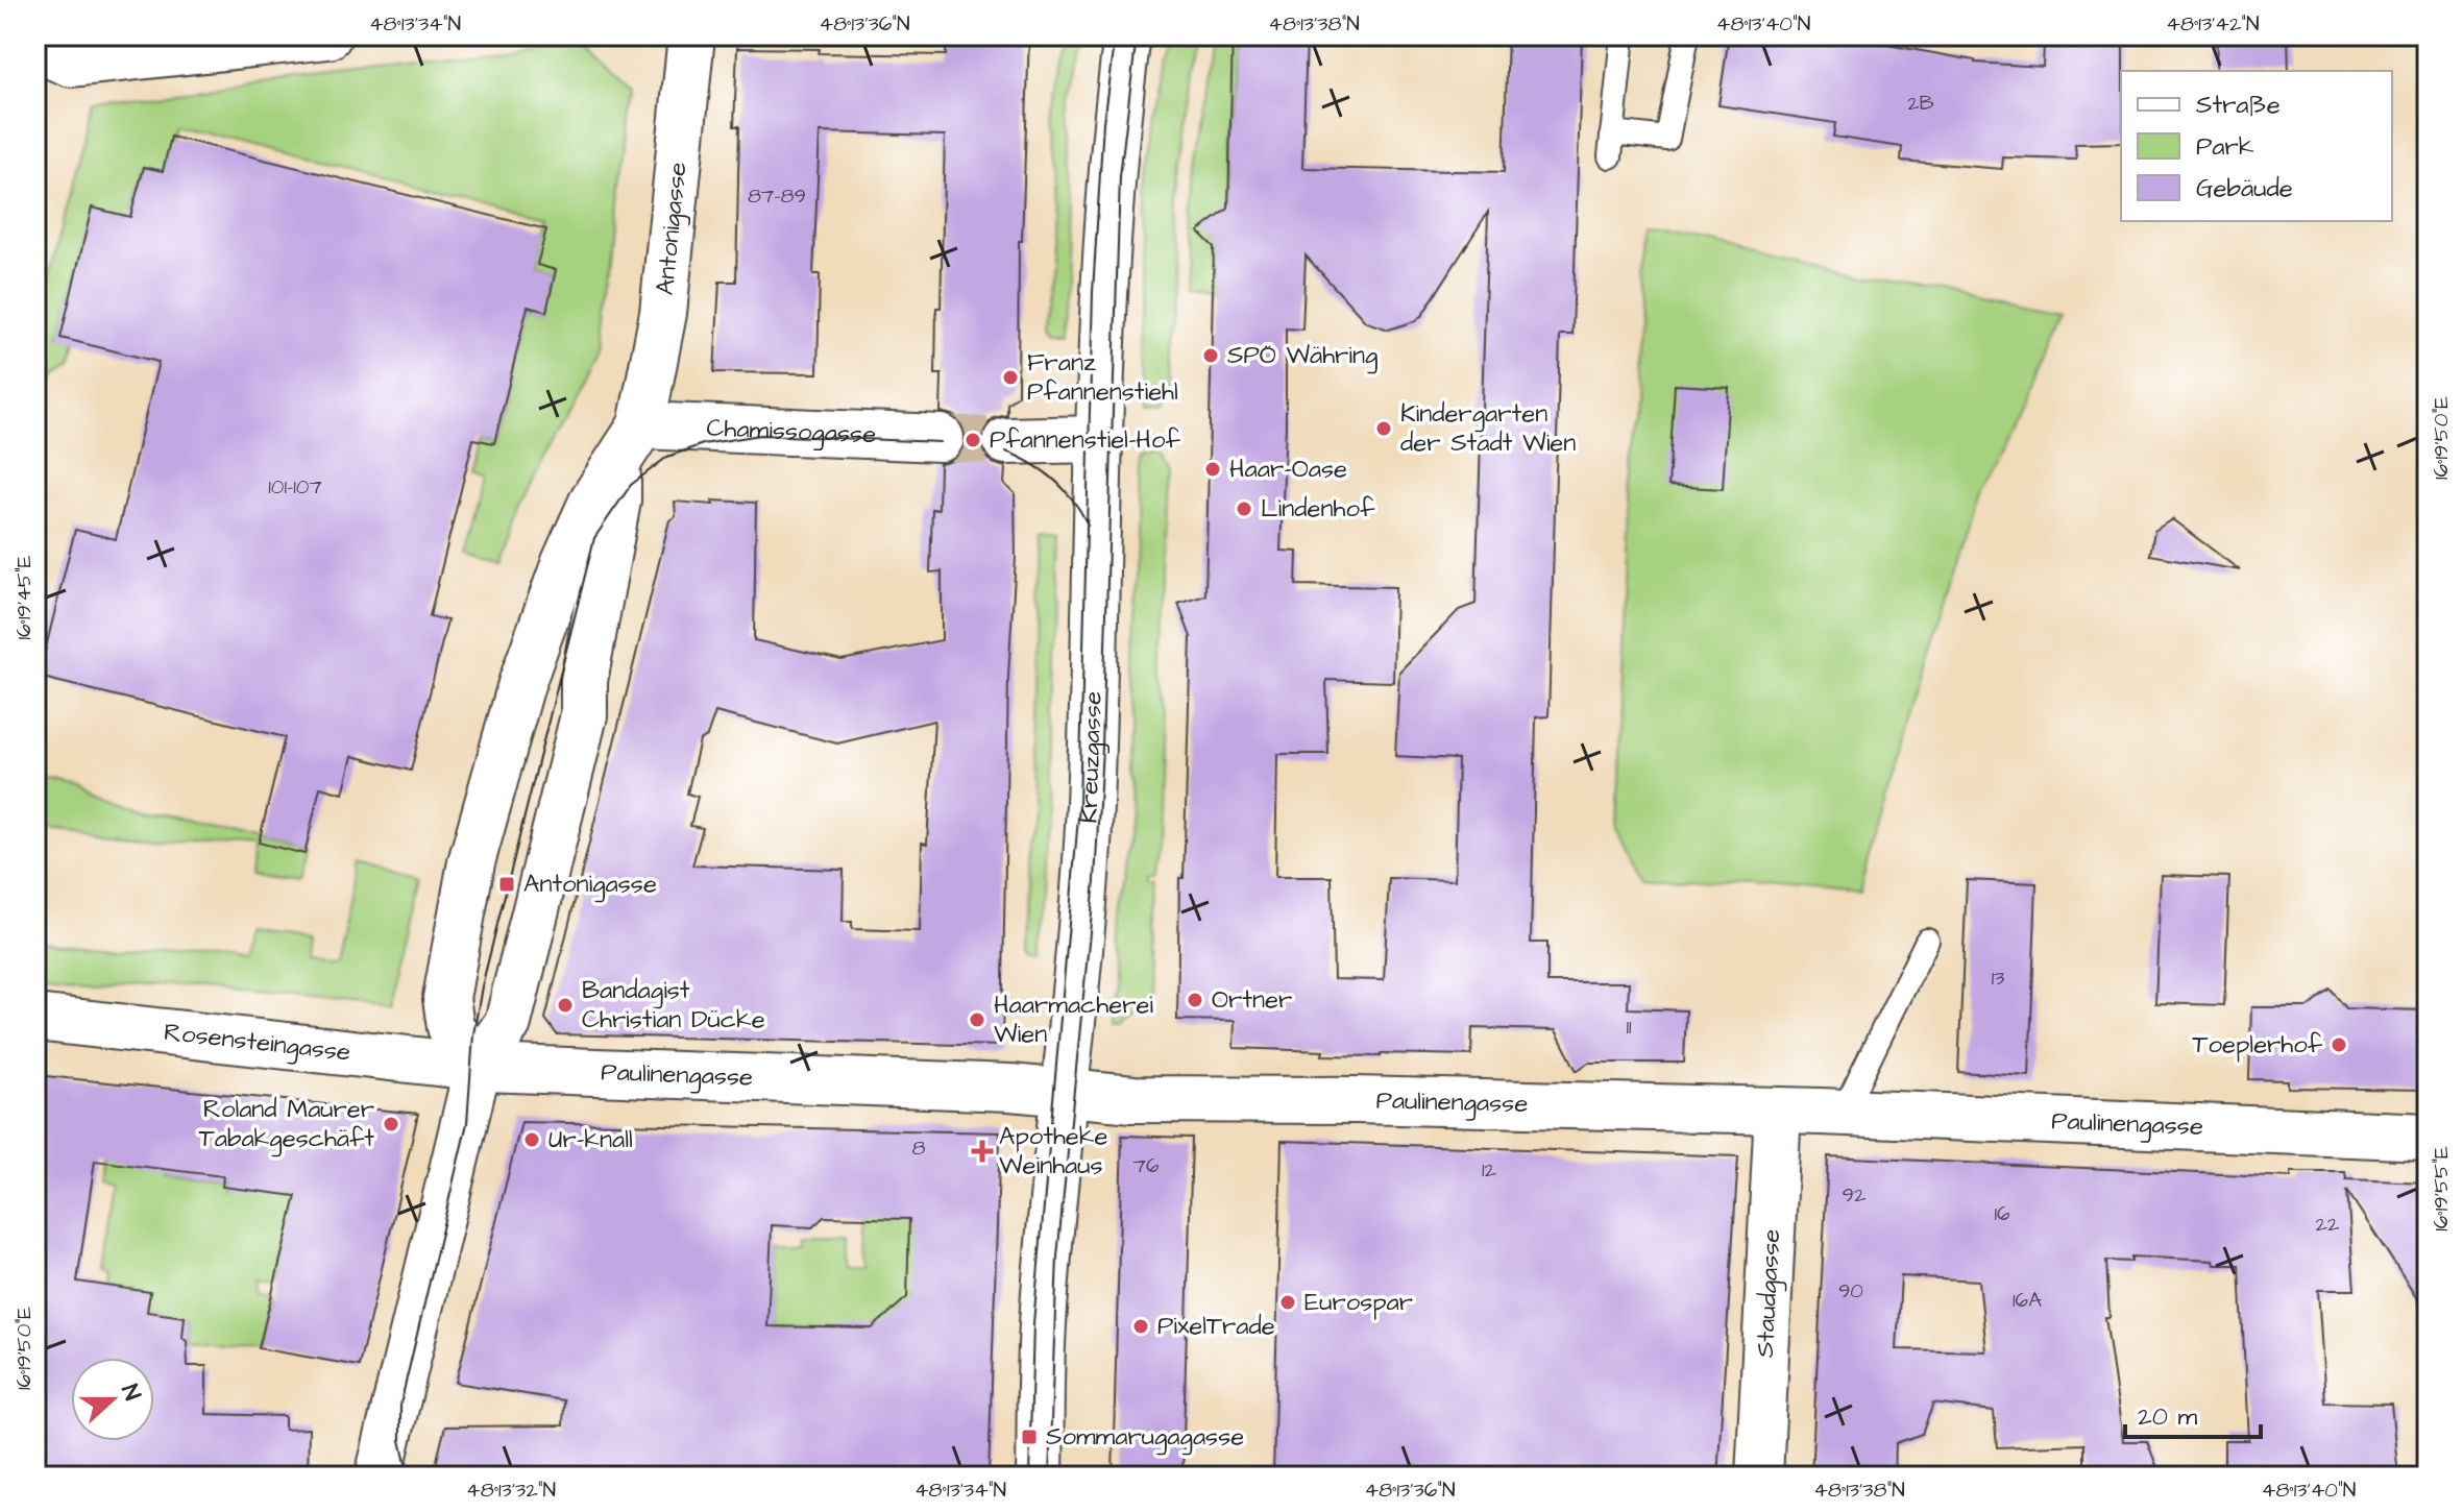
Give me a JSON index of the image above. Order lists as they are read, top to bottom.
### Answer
{
  "streets": {
    "street": [
      "Antonigasse",
      "Chamissogasse",
      "Kreuzgasse",
      "Rosensteingasse",
      "Paulinengasse",
      "Staudgasse"
    ]
  },
  "crossings": [
    ["Antonigasse", "Chamissogasse"],
    ["Antonigasse", "Rosensteingasse"],
    ["Antonigasse", "Paulinengasse"],
    ["Kreuzgasse", "Paulinengasse"],
    ["Rosensteingasse", "Paulinengasse"],
    ["Paulinengasse", "Staudgasse"]
  ],
  "places": {
    "other": [
      "SPÖ Währing",
      "Franz Pfannenstiehl",
      "Kindergarten der Stadt Wien",
      "Pfannenstiel-Hof",
      "Haar-Oase",
      "Lindenhof",
      "Ortner",
      "Bandagist Christian Dücke",
      "Haarmacherei Wien",
      "Toeplerhof",
      "Roland Maurer Tabakgeschäft",
      "Ur-knall",
      "Eurospar",
      "PixelTrade"
    ],
    "transit": ["Antonigasse", "Sommarugagasse"],
    "health": ["Apotheke Weinhaus"]
  },
  "house_numbers": [
    "2B",
    "87-89",
    "101-107",
    "13",
    "11",
    "8",
    "76",
    "12",
    "92",
    "16",
    "22",
    "90",
    "16A"
  ],
  "legend": ["Straße", "Park", "Gebäude"],
  "scale_bar": "20 m",
  "north": "right",
  "coordinates": [
    "48°13'34\"N",
    "48°13'36\"N",
    "48°13'38\"N",
    "48°13'40\"N",
    "48°13'42\"N",
    "16°19'50\"E",
    "16°19'45\"E",
    "16°19'55\"E",
    "48°13'32\"N"
  ]
}
